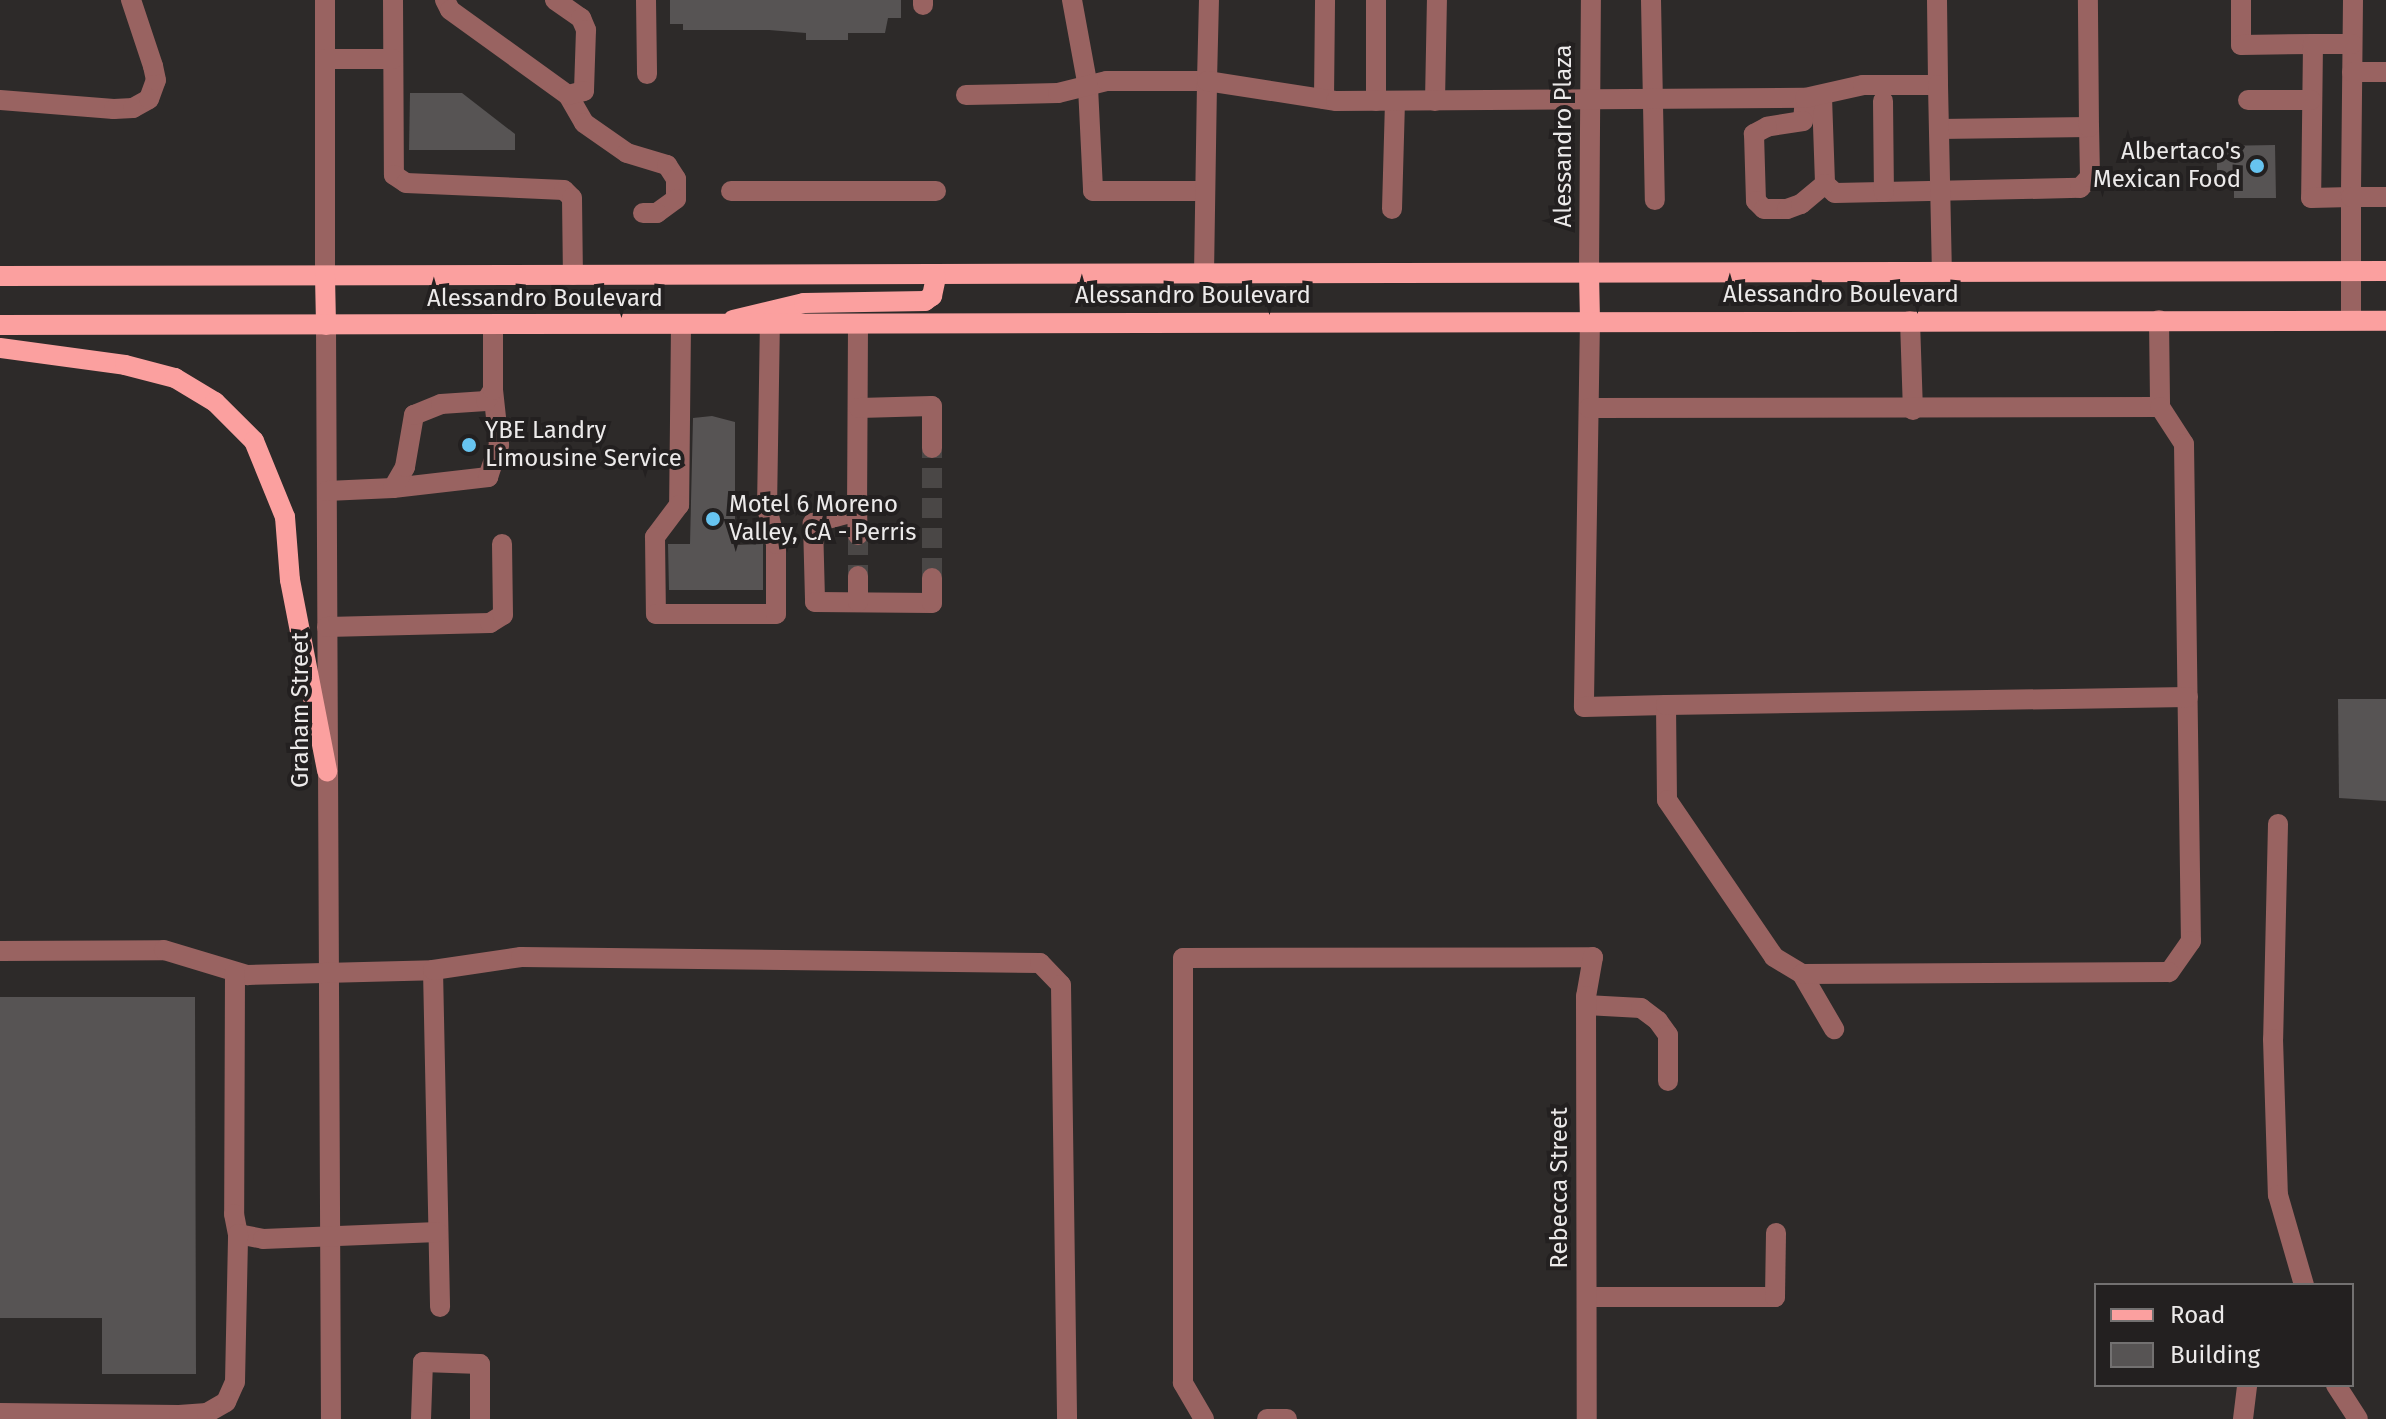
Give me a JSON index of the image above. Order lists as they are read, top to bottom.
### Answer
{
  "streets": {
    "main road": ["Alessandro Boulevard", "Graham Street"],
    "street": ["Alessandro Plaza", "Rebecca Street"]
  },
  "crossings": [
    ["Alessandro Plaza", "Alessandro Boulevard"],
    ["Alessandro Boulevard", "Graham Street"]
  ],
  "places": ["Albertaco's Mexican Food", "YBE Landry Limousine Service", "Motel 6 Moreno Valley, CA - Perris"],
  "legend": ["Road", "Building"]
}
